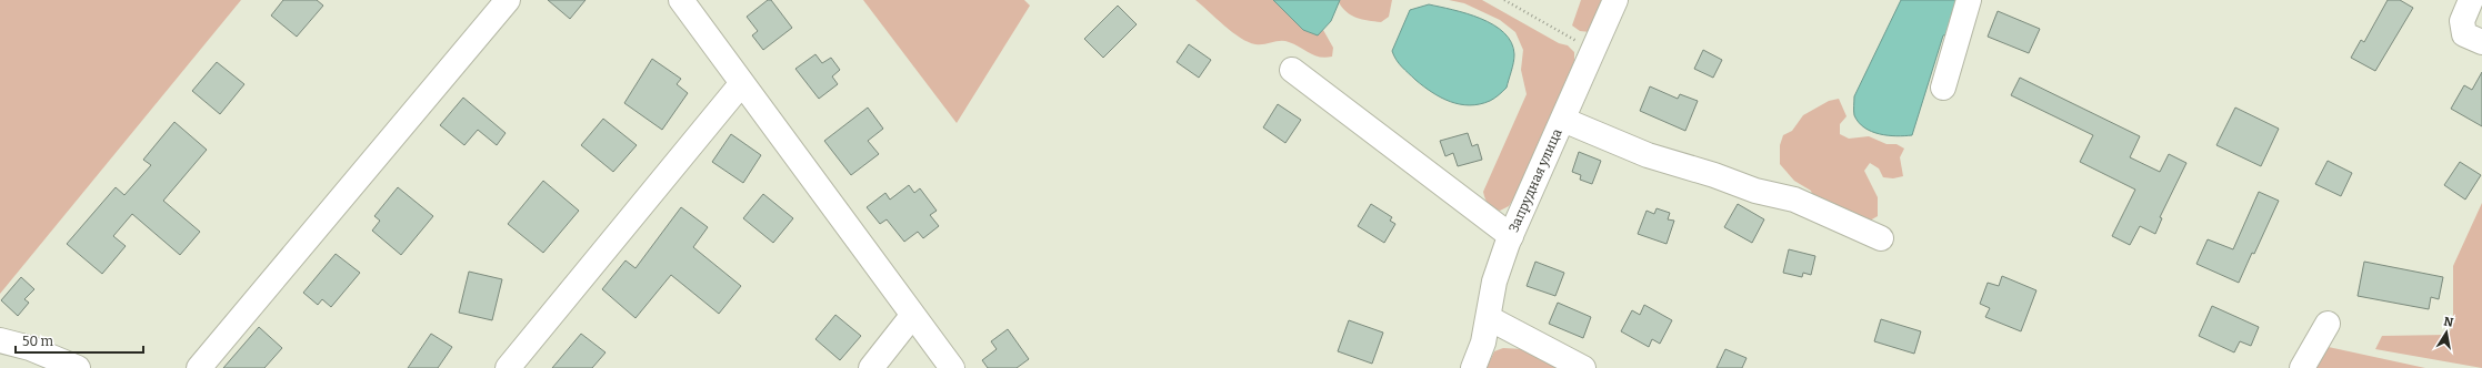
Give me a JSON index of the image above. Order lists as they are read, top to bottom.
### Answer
{
  "streets": {
    "street": ["Запрудная улица"]
  },
  "scale_bar": "50 m",
  "north": "top"
}
